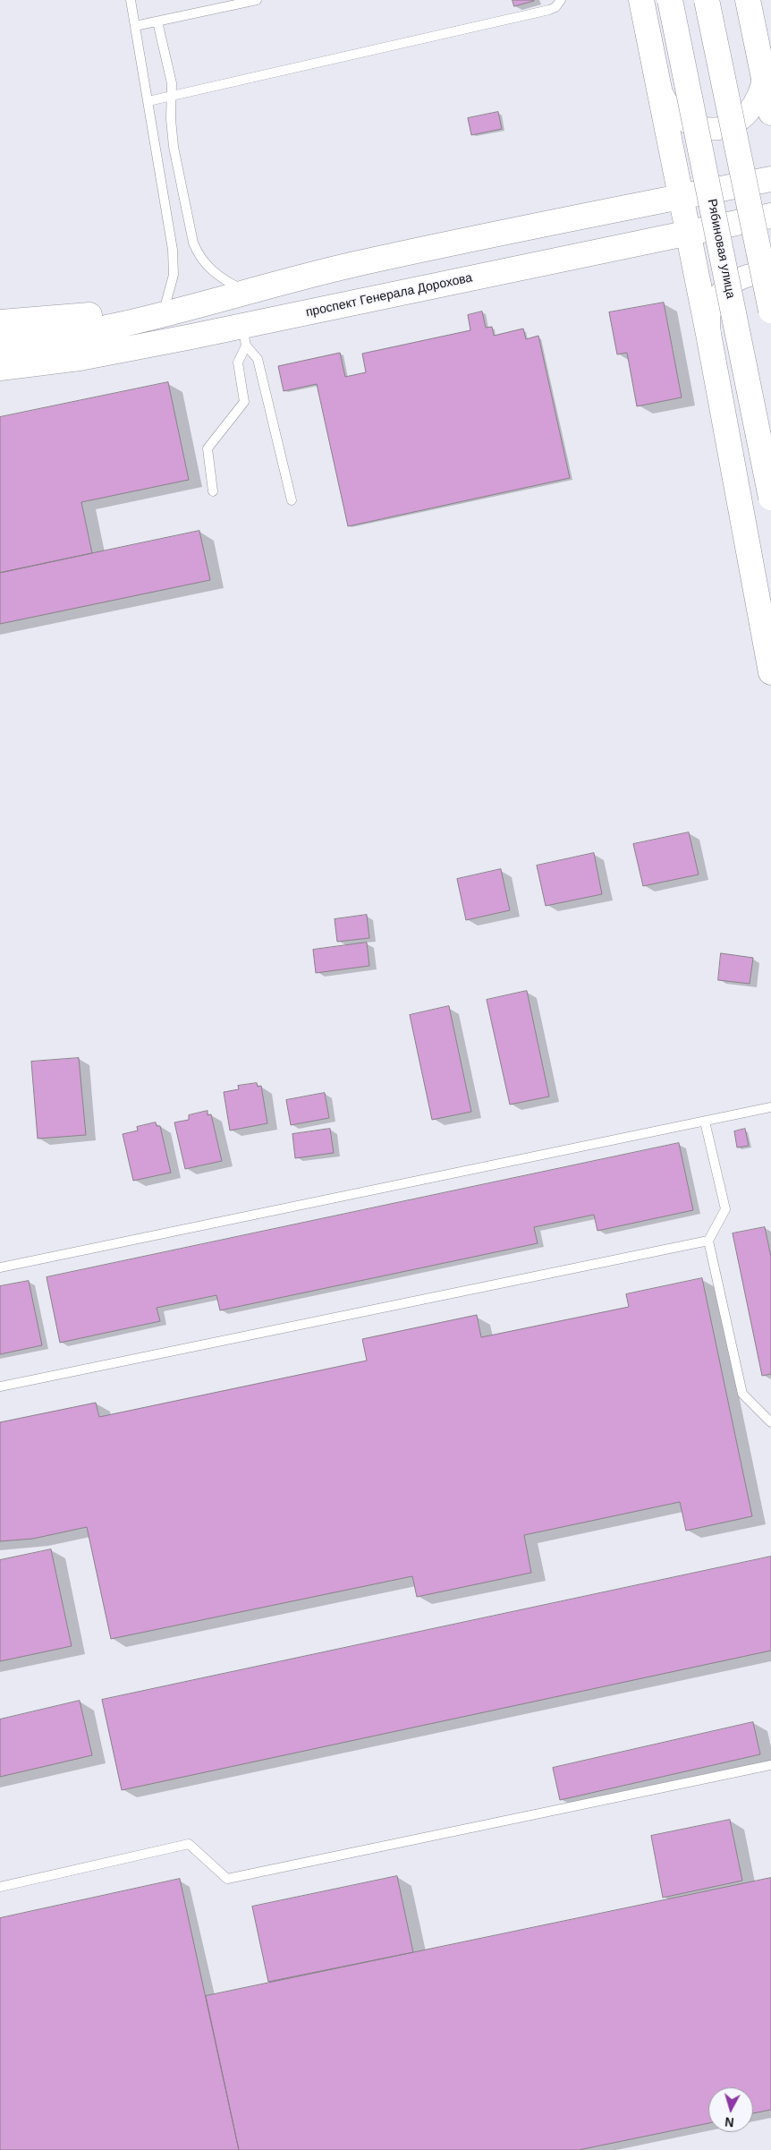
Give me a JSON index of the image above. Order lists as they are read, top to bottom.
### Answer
{
  "streets": {
    "main road": ["Рябиновая улица", "проспект Генерала Дорохова"]
  },
  "north": "bottom"
}
